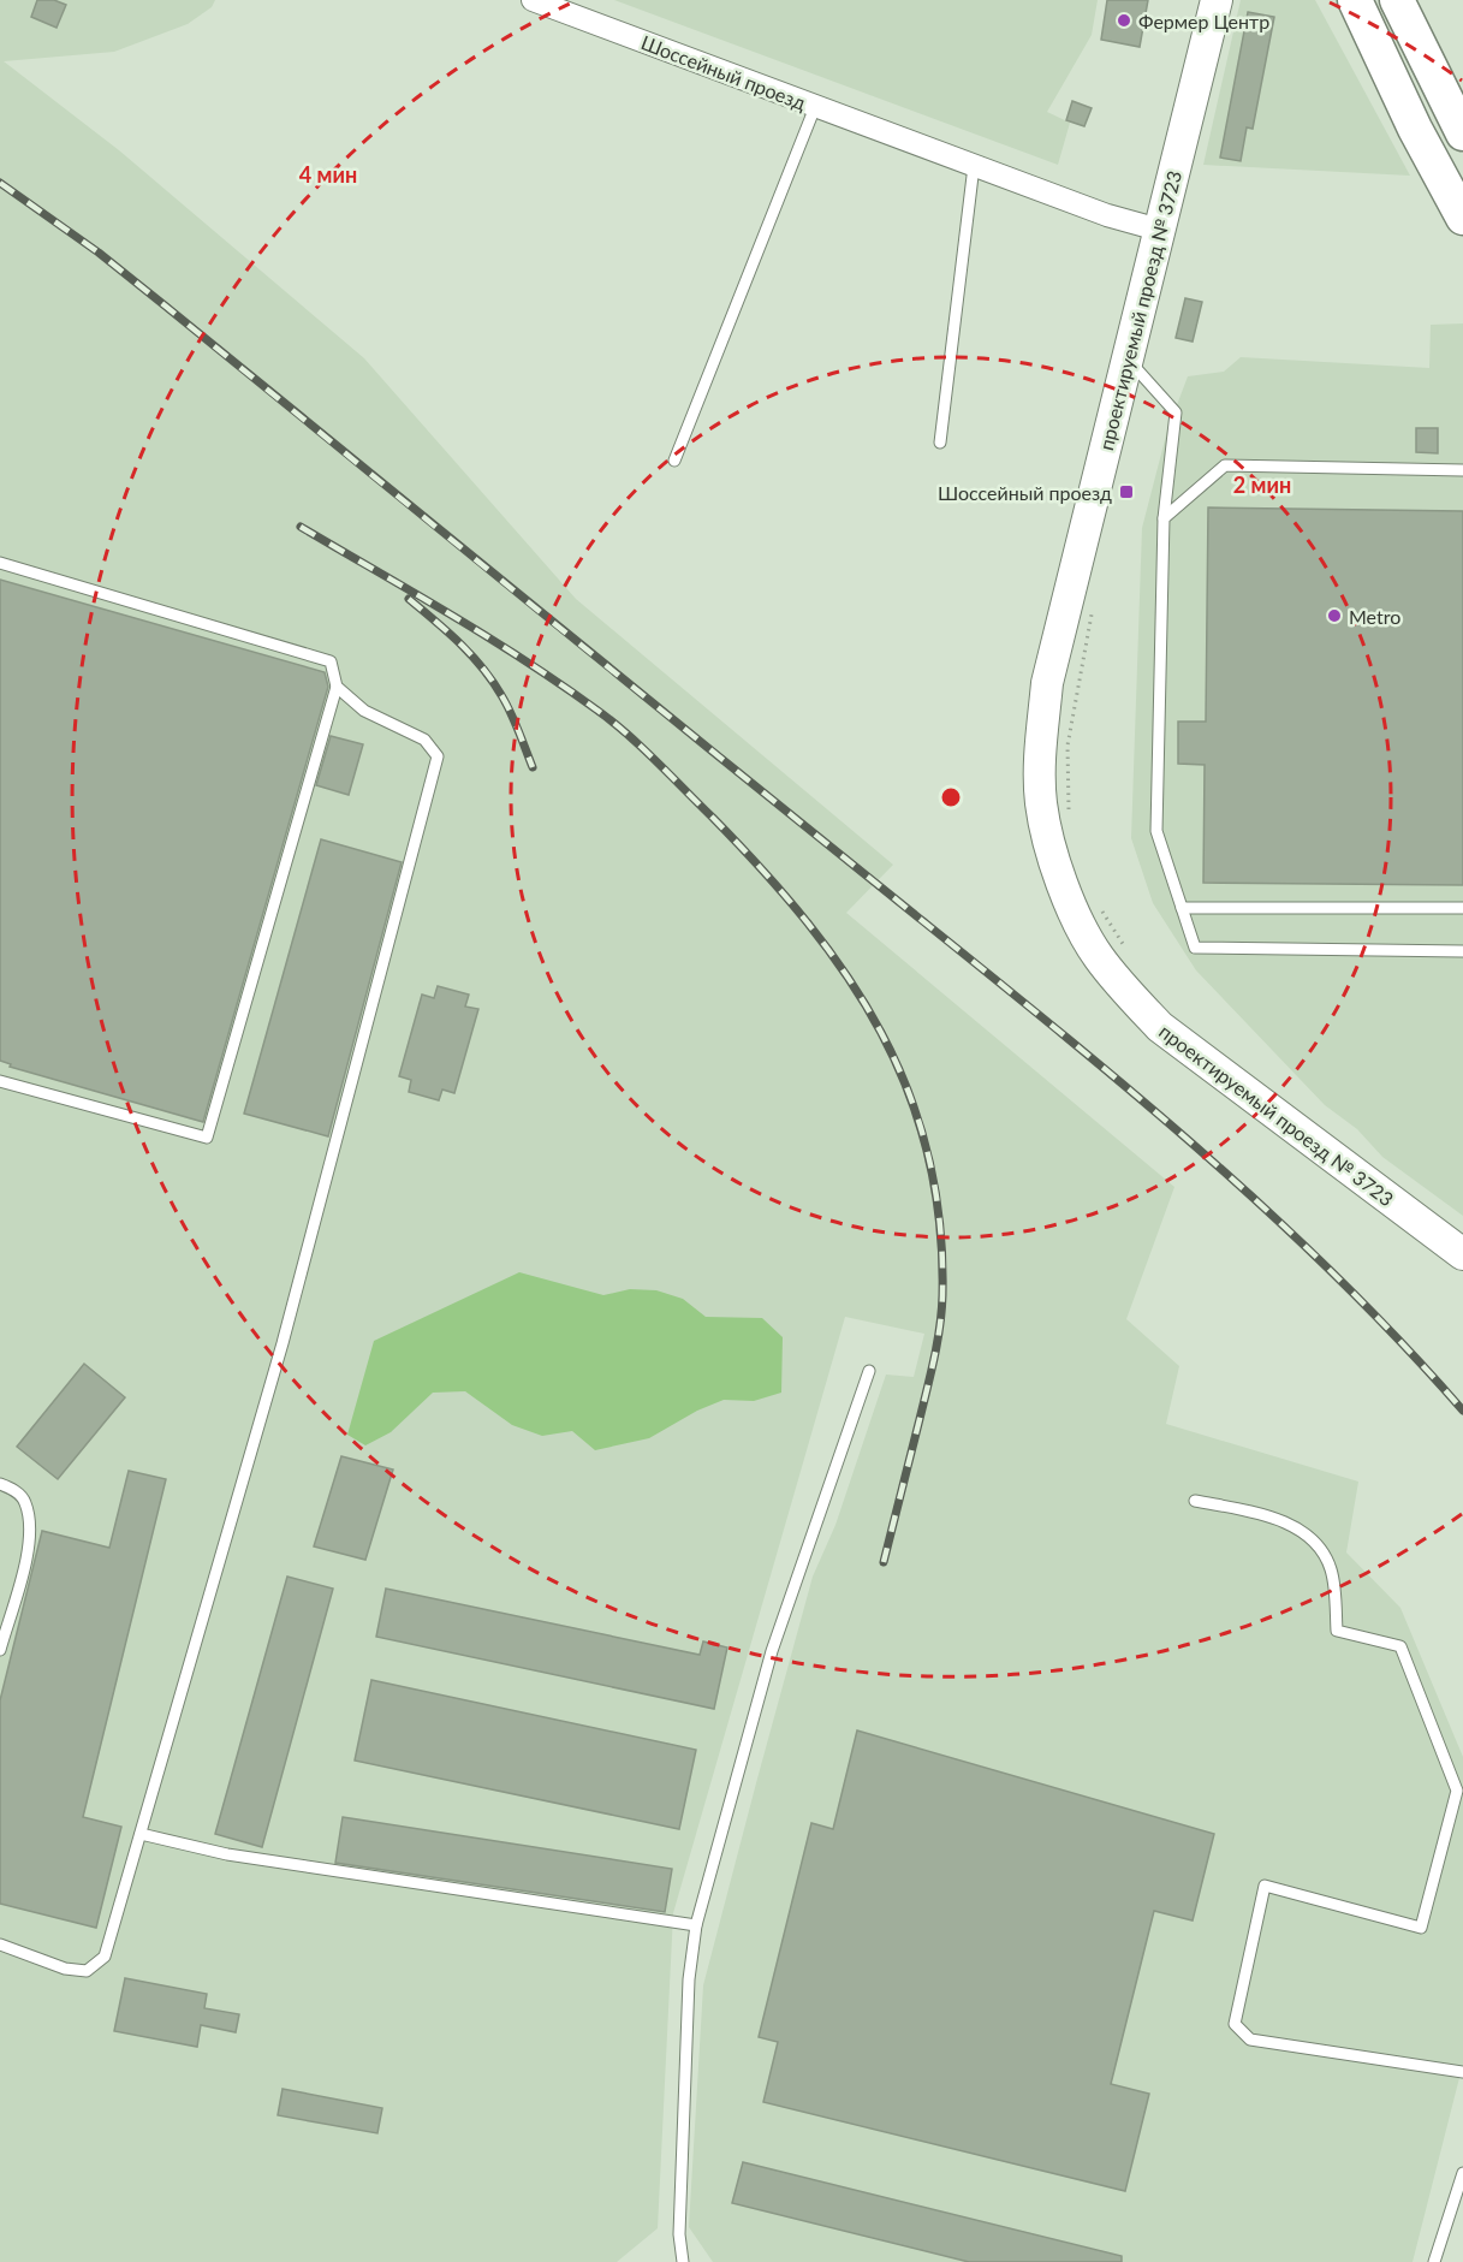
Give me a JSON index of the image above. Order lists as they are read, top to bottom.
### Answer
{
  "streets": {
    "main road": ["проектируемый проезд № 3723"],
    "street": ["Шоссейный проезд"]
  },
  "crossings": [
    ["Шоссейный проезд", "проектируемый проезд № 3723"]
  ],
  "places": {
    "other": ["Фермер Центр", "Metro"],
    "transit": ["Шоссейный проезд"]
  },
  "rings": ["4 мин", "2 мин"]
}
